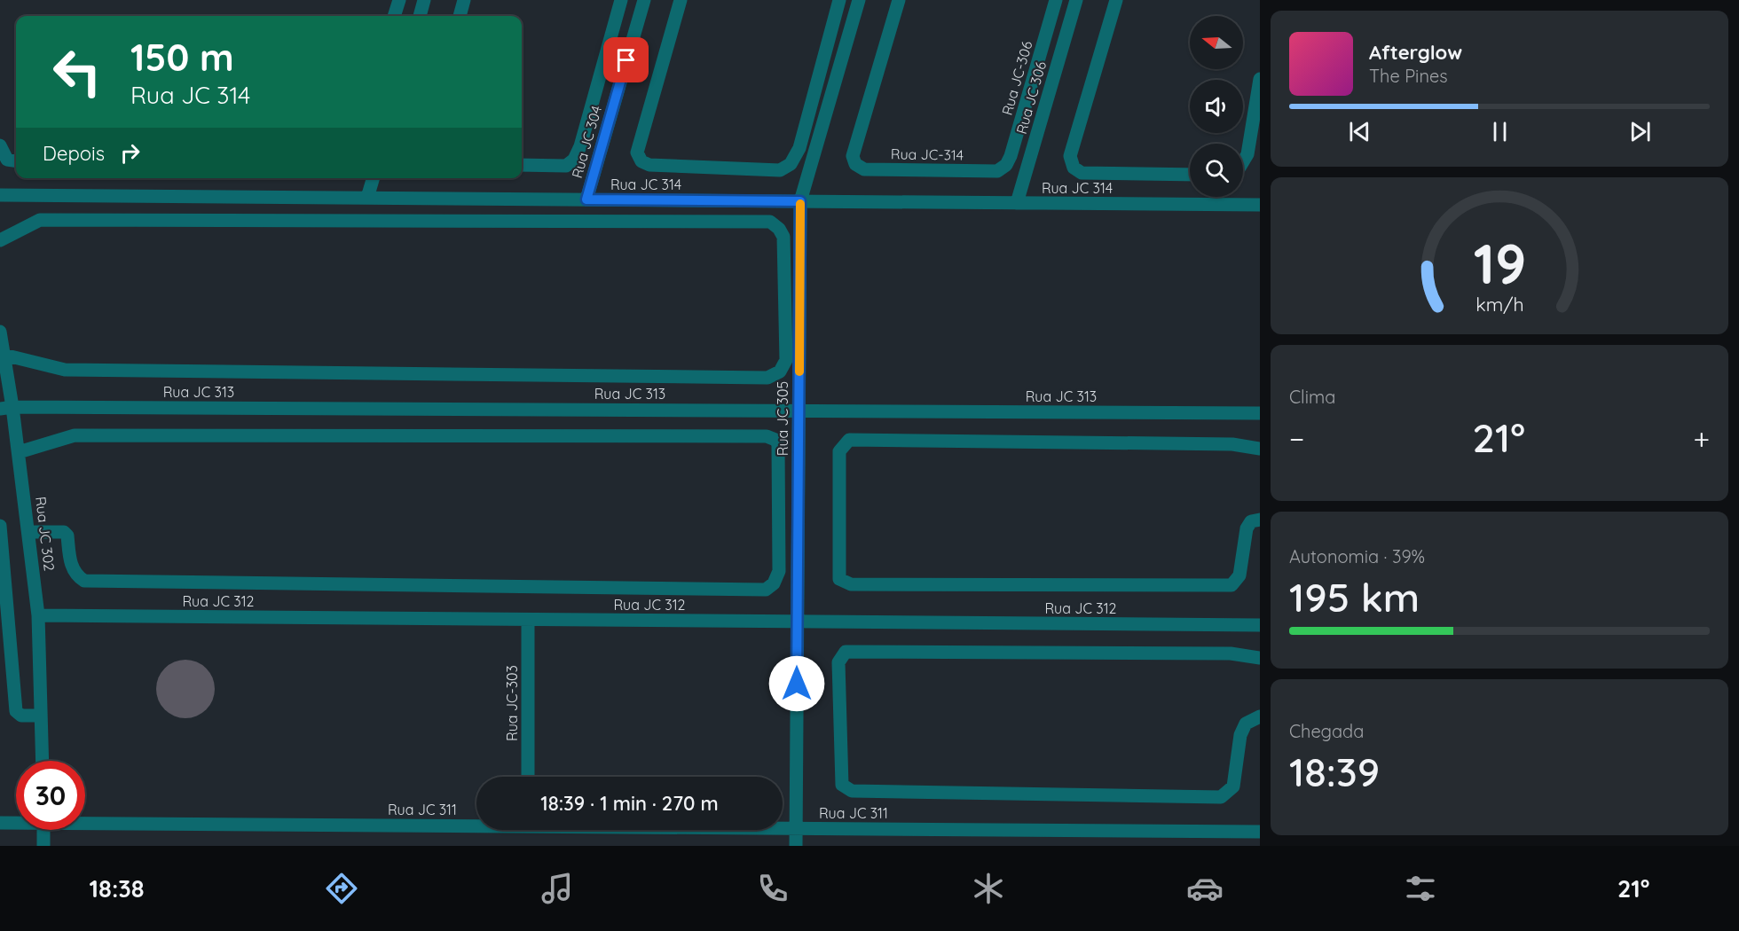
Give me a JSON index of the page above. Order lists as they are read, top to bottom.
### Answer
{
  "streets": {
    "street": [
      "Rua JC-306",
      "Rua JC 306",
      "Rua JC 304",
      "Rua JC-314",
      "Rua JC 314",
      "Rua JC 313",
      "Rua JC 305",
      "Rua JC 302",
      "Rua JC 312",
      "Rua JC-303",
      "Rua JC 311"
    ]
  },
  "crossings": [
    ["Rua JC-306", "Rua JC-314"],
    ["Rua JC 306", "Rua JC 314"],
    ["Rua JC 304", "Rua JC 314"],
    ["Rua JC 314", "Rua JC 305"],
    ["Rua JC 313", "Rua JC 305"],
    ["Rua JC 313", "Rua JC 302"],
    ["Rua JC 305", "Rua JC 312"],
    ["Rua JC 305", "Rua JC 311"],
    ["Rua JC 302", "Rua JC 312"],
    ["Rua JC 312", "Rua JC-303"]
  ],
  "north": "left",
  "page": {
    "turn": ["150 m", "Rua JC 314"],
    "song": ["Afterglow", "The Pines"],
    "then": "Depois",
    "tile": [
      "Clima",
      ["Autonomia · 39%", "195 km"],
      ["Chegada", "18:39"]
    ],
    "heat": ["−", "21°", "+"],
    "limit": "30",
    "trip": "18:39 · 1 min · 270 m",
    "tabs": ["18:38", "21°"],
    "gauge": ["19", "km/h"]
  }
}
